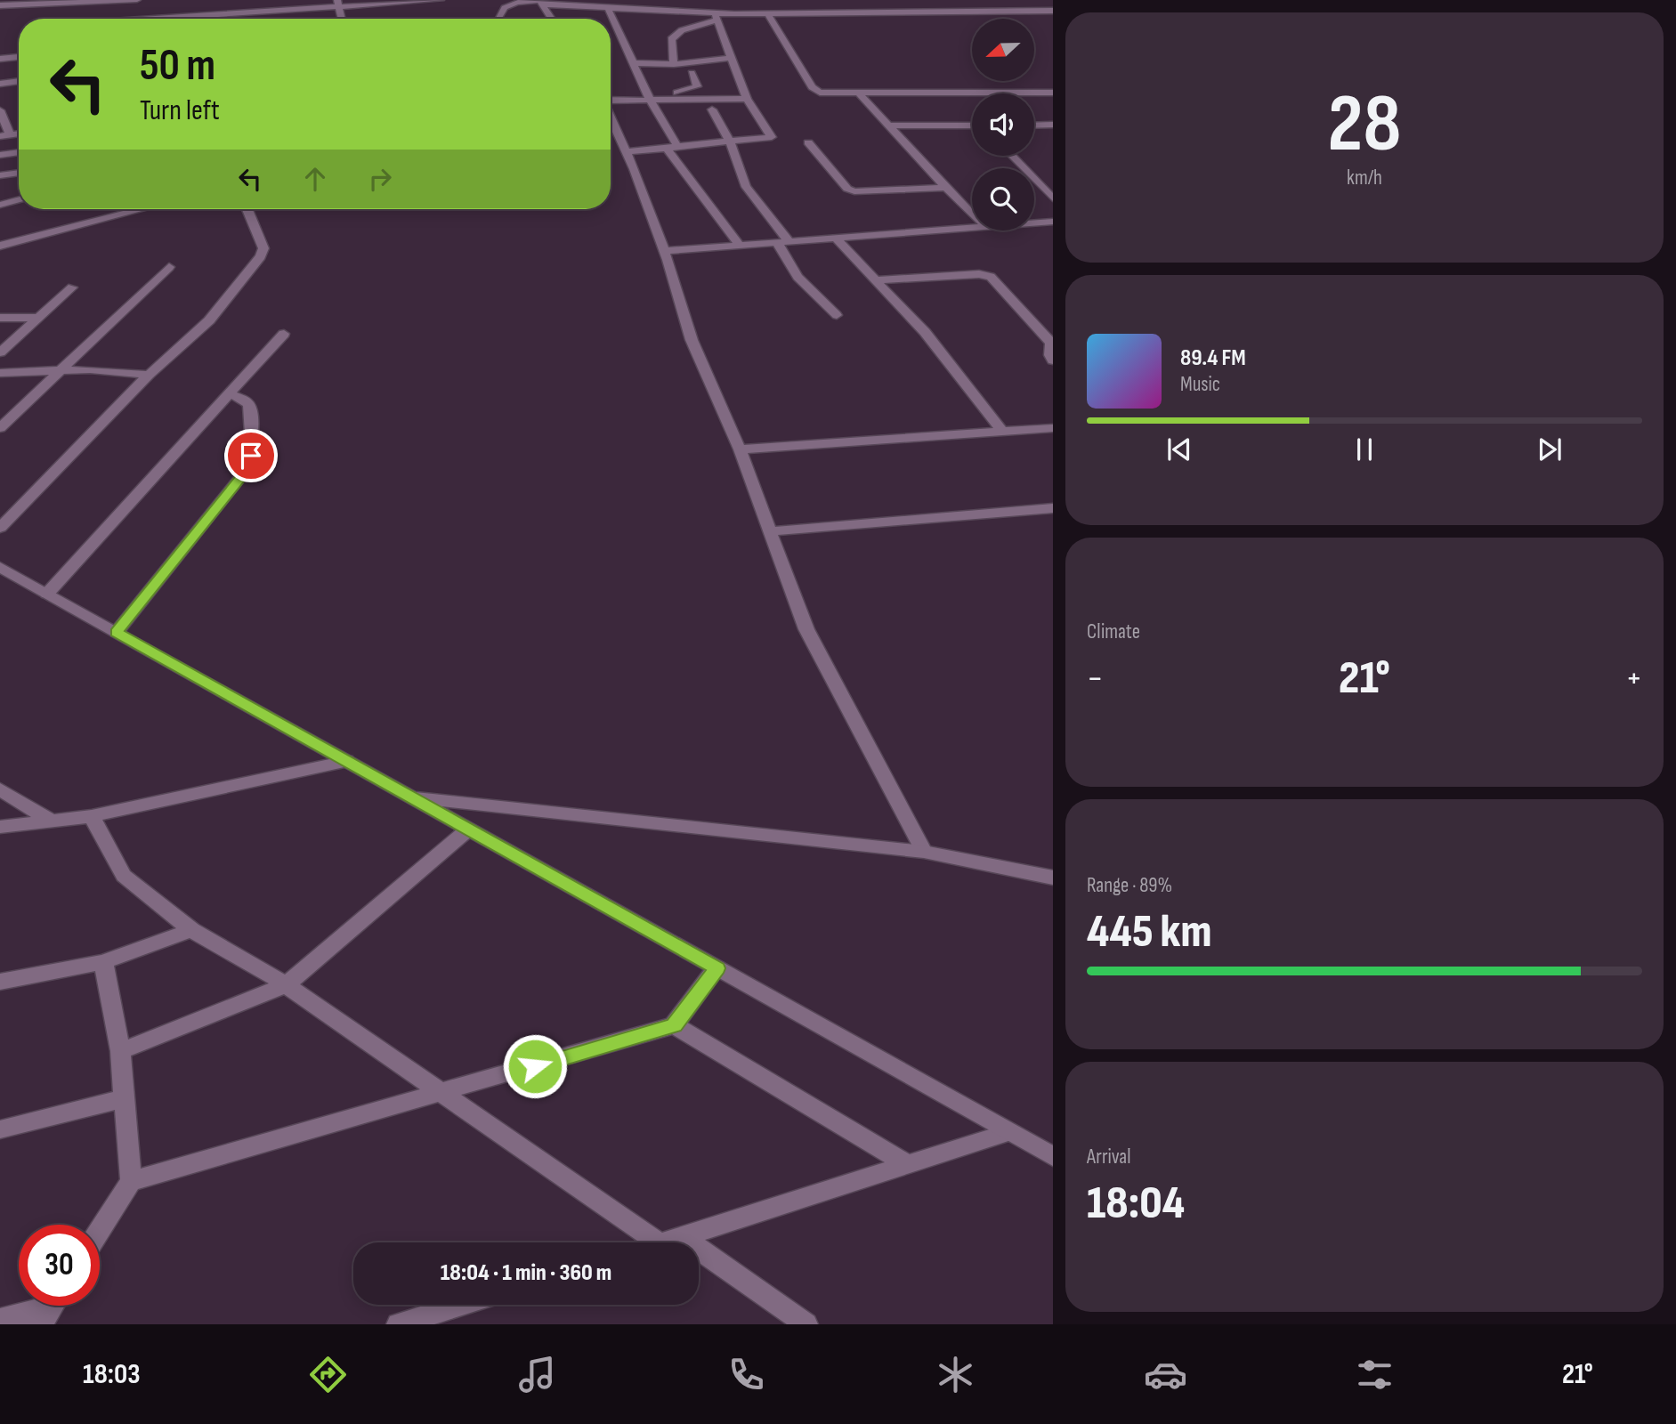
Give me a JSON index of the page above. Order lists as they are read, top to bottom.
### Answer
{
  "north": "left",
  "page": {
    "tile": [
      ["28", "km/h"],
      "Climate",
      ["Range · 89%", "445 km"],
      ["Arrival", "18:04"]
    ],
    "turn": ["50 m", "Turn left"],
    "song": ["89.4 FM", "Music"],
    "heat": ["−", "21°", "+"],
    "limit": "30",
    "trip": "18:04 · 1 min · 360 m",
    "tabs": ["18:03", "21°"]
  }
}
